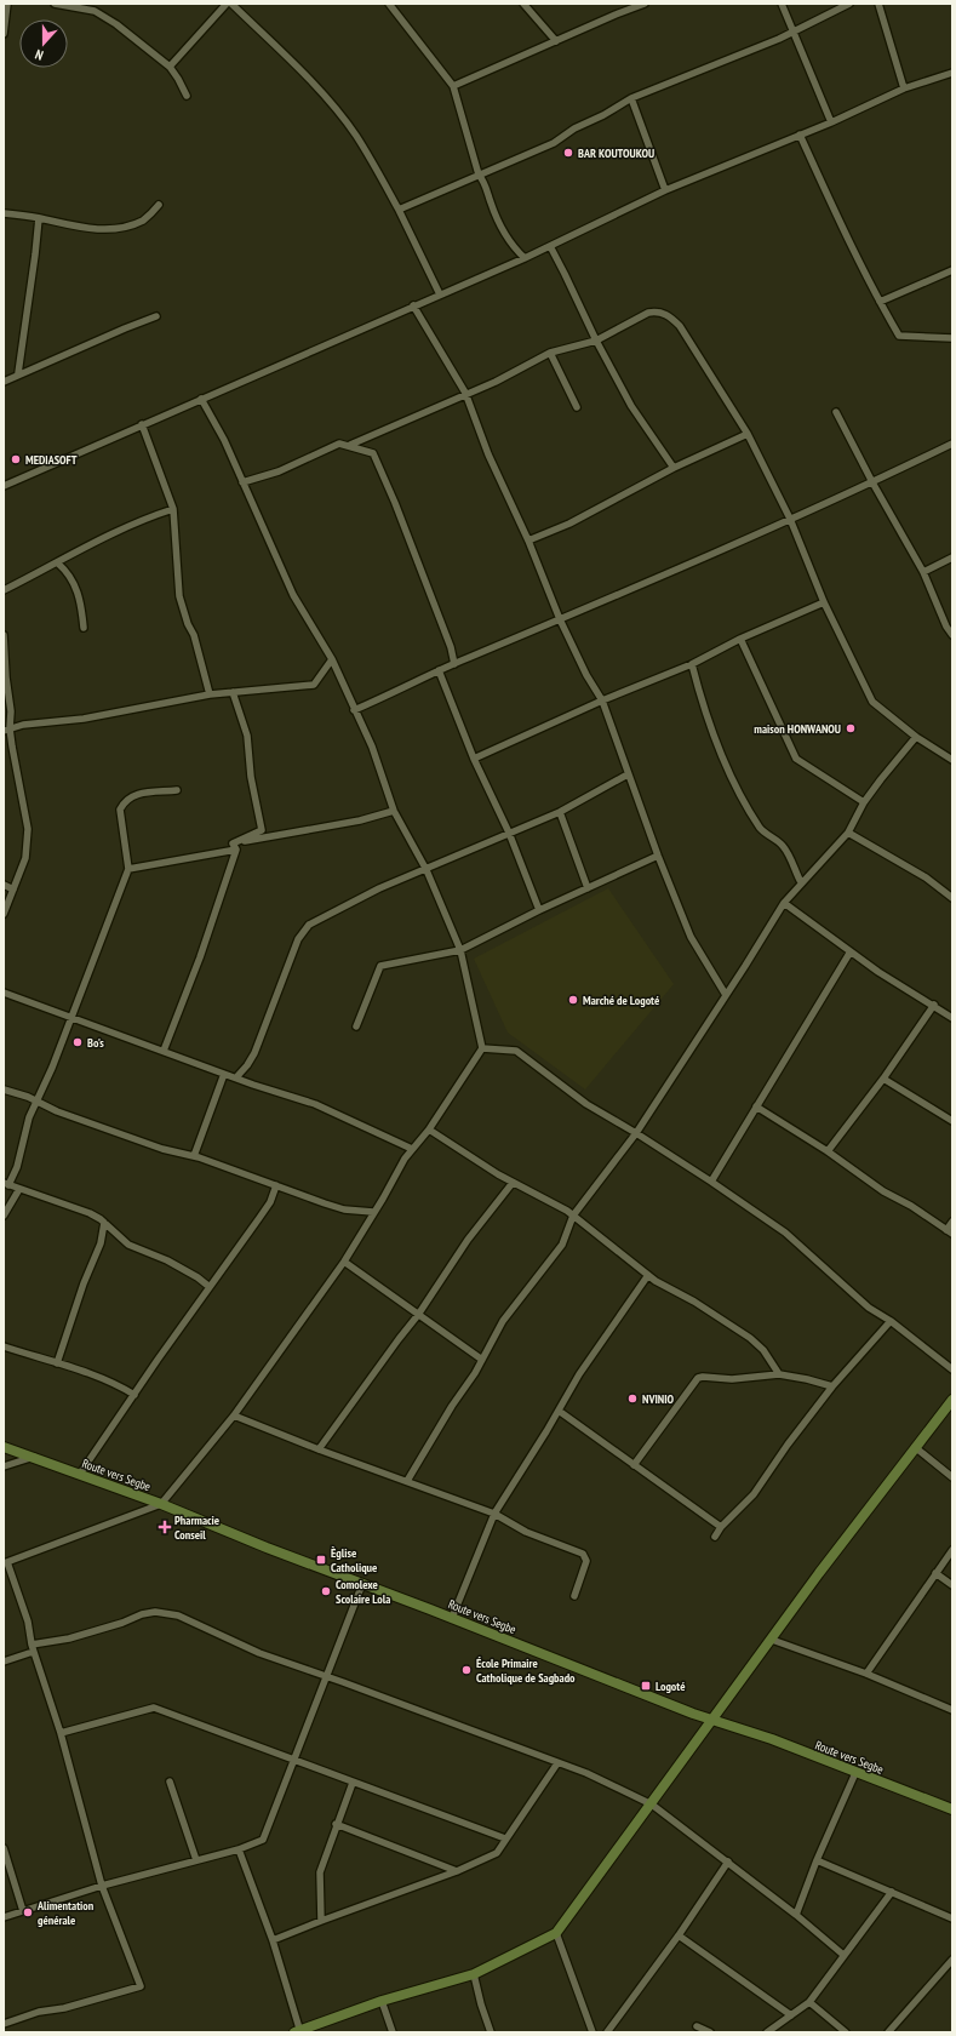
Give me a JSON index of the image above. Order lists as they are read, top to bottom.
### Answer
{
  "streets": {
    "main road": ["Route vers Segbe"]
  },
  "places": {
    "other": [
      "BAR KOUTOUKOU",
      "MEDIASOFT",
      "maison HONWANOU",
      "Marché de Logoté",
      "Bo's",
      "NVINIO",
      "Comolexe Scolaire Lola",
      "École Primaire Catholique de Sagbado",
      "Alimentation générale"
    ],
    "health": ["Pharmacie Conseil"],
    "transit": ["Èglise Catholique", "Logoté"]
  },
  "north": "bottom"
}
